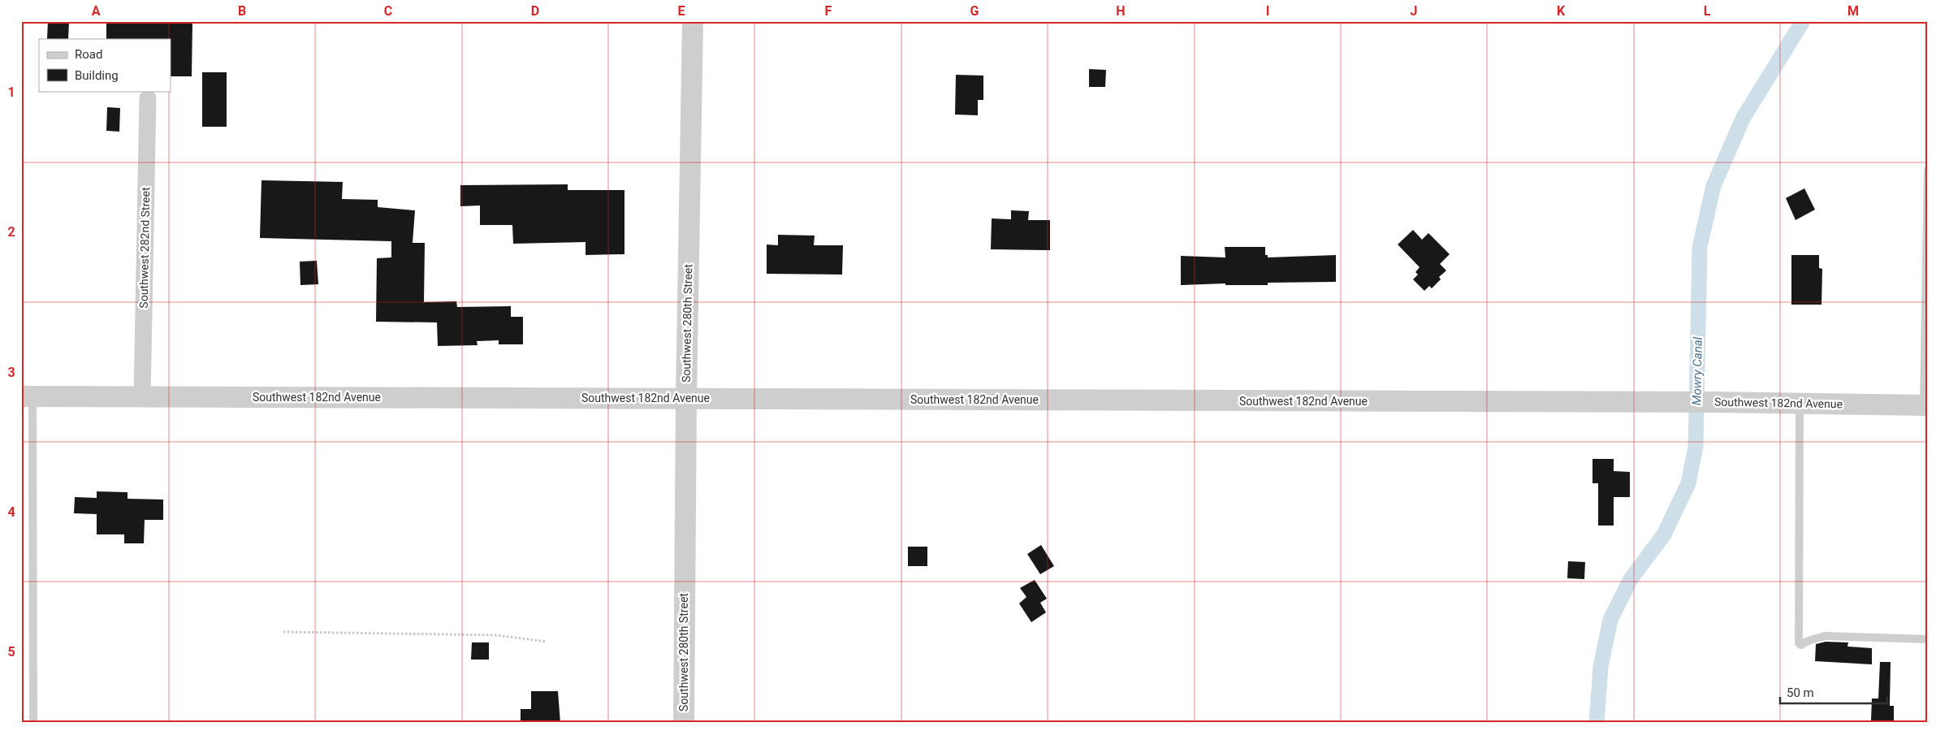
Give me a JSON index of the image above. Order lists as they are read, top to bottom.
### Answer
{
  "streets": {
    "street": ["Southwest 282nd Street", "Southwest 280th Street", "Southwest 182nd Avenue"]
  },
  "crossings": [
    ["Southwest 282nd Street", "Southwest 182nd Avenue"],
    ["Southwest 280th Street", "Southwest 182nd Avenue"]
  ],
  "water": ["Mowry Canal"],
  "legend": ["Road", "Building"],
  "scale_bar": "50 m",
  "grid": {
    "columns": [
      "A",
      "B",
      "C",
      "D",
      "E",
      "F",
      "G",
      "H",
      "I",
      "J",
      "K",
      "L",
      "M"
    ],
    "rows": [
      "1",
      "2",
      "3",
      "4",
      "5"
    ]
  }
}
